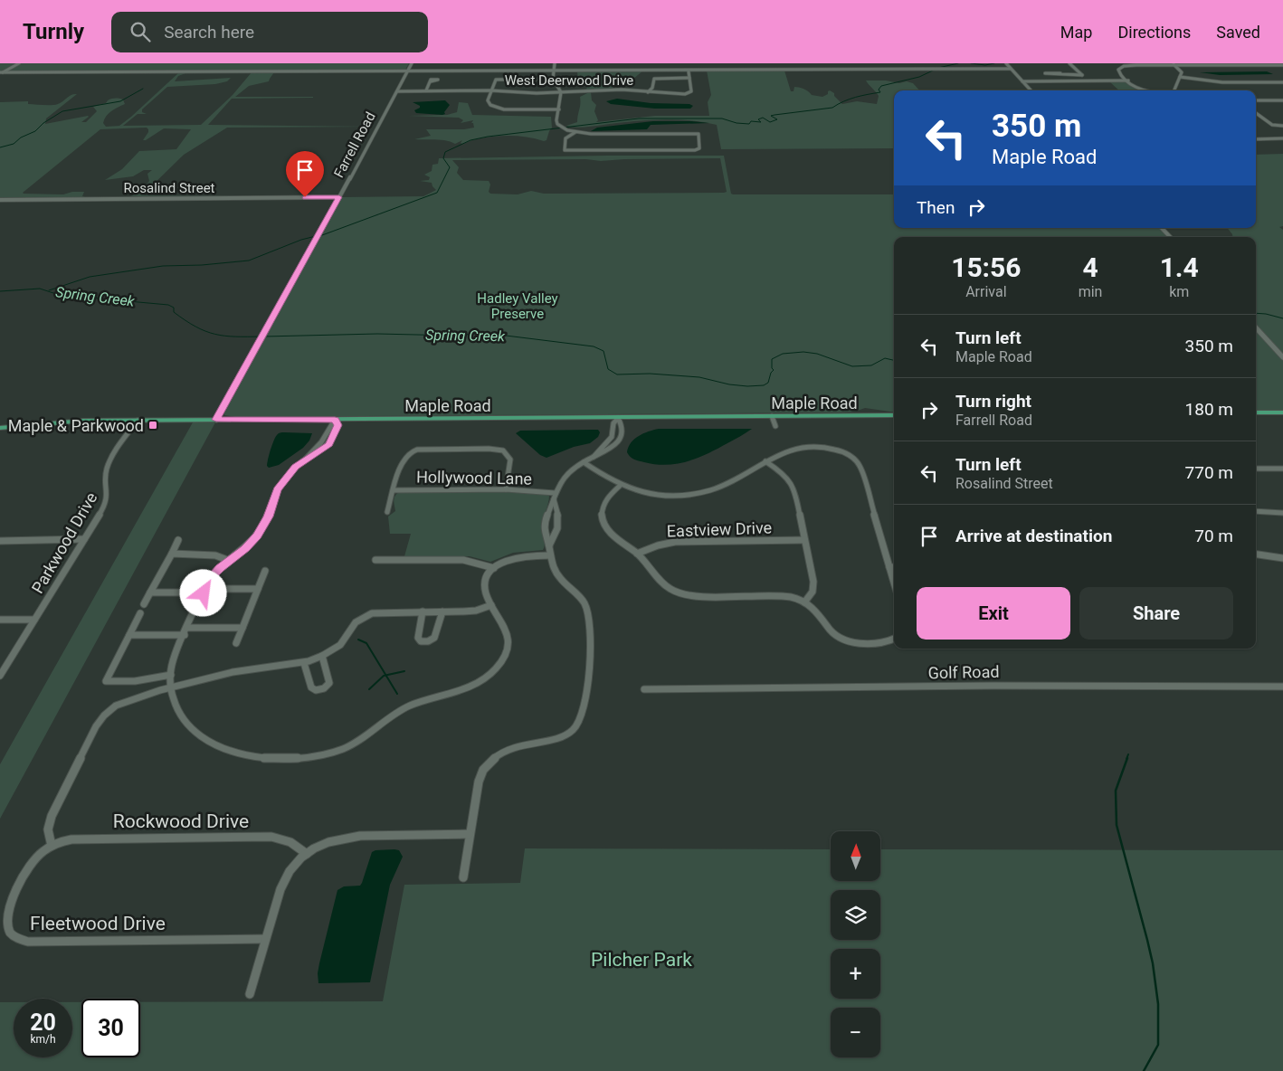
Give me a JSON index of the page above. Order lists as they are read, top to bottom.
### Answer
{
  "streets": {
    "main road": ["Maple Road"],
    "street": [
      "West Deerwood Drive",
      "Farrell Road",
      "Rosalind Street",
      "Hollywood Lane",
      "Eastview Drive",
      "Parkwood Drive",
      "Golf Road",
      "Rockwood Drive",
      "Fleetwood Drive"
    ]
  },
  "crossings": [
    ["West Deerwood Drive", "Farrell Road"],
    ["Farrell Road", "Rosalind Street"],
    ["Farrell Road", "Maple Road"],
    ["Maple Road", "Parkwood Drive"],
    ["Rockwood Drive", "Fleetwood Drive"]
  ],
  "water": ["Spring Creek"],
  "parks": ["Hadley Valley Preserve", "Pilcher Park"],
  "places": {
    "transit": ["Maple & Parkwood"]
  },
  "north": "top",
  "page": {
    "header": "Turnly",
    "search": "Search here",
    "nav": ["Map", "Directions", "Saved"],
    "turn": ["350 m", "Maple Road"],
    "then": "Then",
    "eta": [
      "15:56",
      "Arrival",
      "4",
      "min",
      "1.4",
      "km"
    ],
    "list": [
      {
        "name": "Turn left",
        "note": "Maple Road",
        "value": "350 m"
      },
      {
        "name": "Turn right",
        "note": "Farrell Road",
        "value": "180 m"
      },
      {
        "name": "Turn left",
        "note": "Rosalind Street",
        "value": "770 m"
      },
      {
        "name": "Arrive at destination",
        "value": "70 m"
      }
    ],
    "buttons": ["Exit", "Share"],
    "map_buttons": ["+", "−"],
    "speed": "20 km/h",
    "limit": "30"
  }
}
